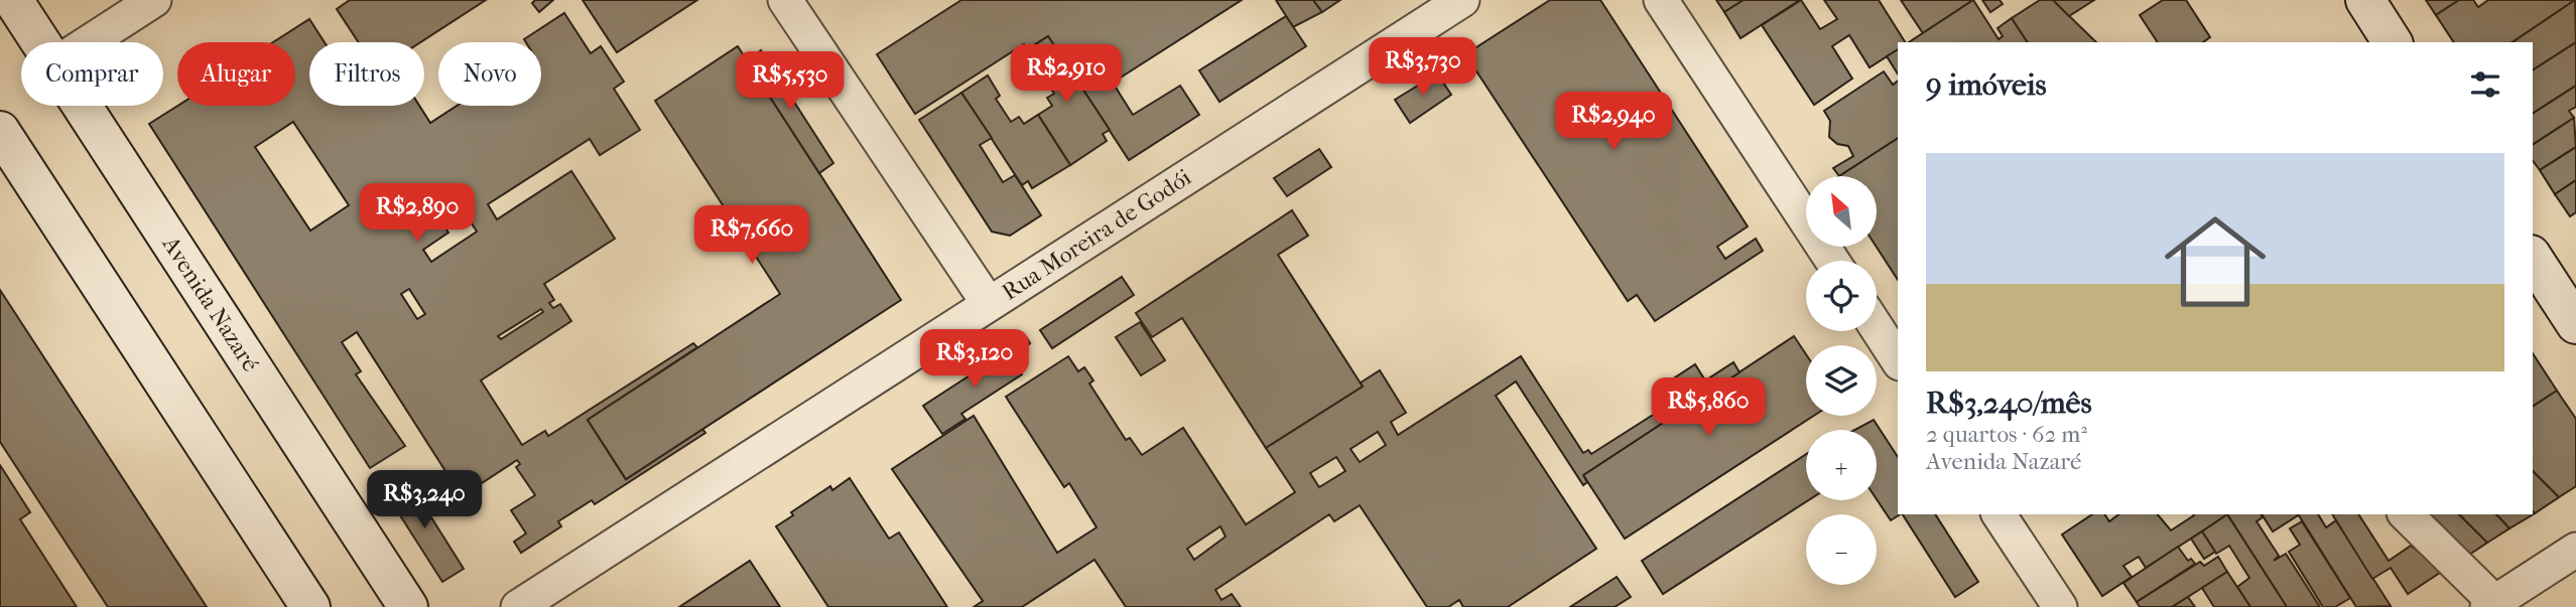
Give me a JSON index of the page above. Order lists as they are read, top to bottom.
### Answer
{
  "streets": {
    "main road": ["Avenida Nazaré"],
    "street": ["Rua Moreira de Godói"]
  },
  "north": "top left",
  "page": {
    "price": [
      "R$3,730",
      "R$2,910",
      "R$5,530",
      "R$2,940",
      "R$2,890",
      "R$7,660",
      "R$3,120",
      "R$5,860",
      "R$3,240"
    ],
    "chip": [
      "Comprar",
      "Alugar",
      "Filtros",
      "Novo"
    ],
    "heading": "9 imóveis",
    "list": [
      {
        "name": "R$3,240/mês",
        "note": "2 quartos · 62 m² · Avenida Nazaré"
      }
    ],
    "map_buttons": ["+", "−"]
  }
}
